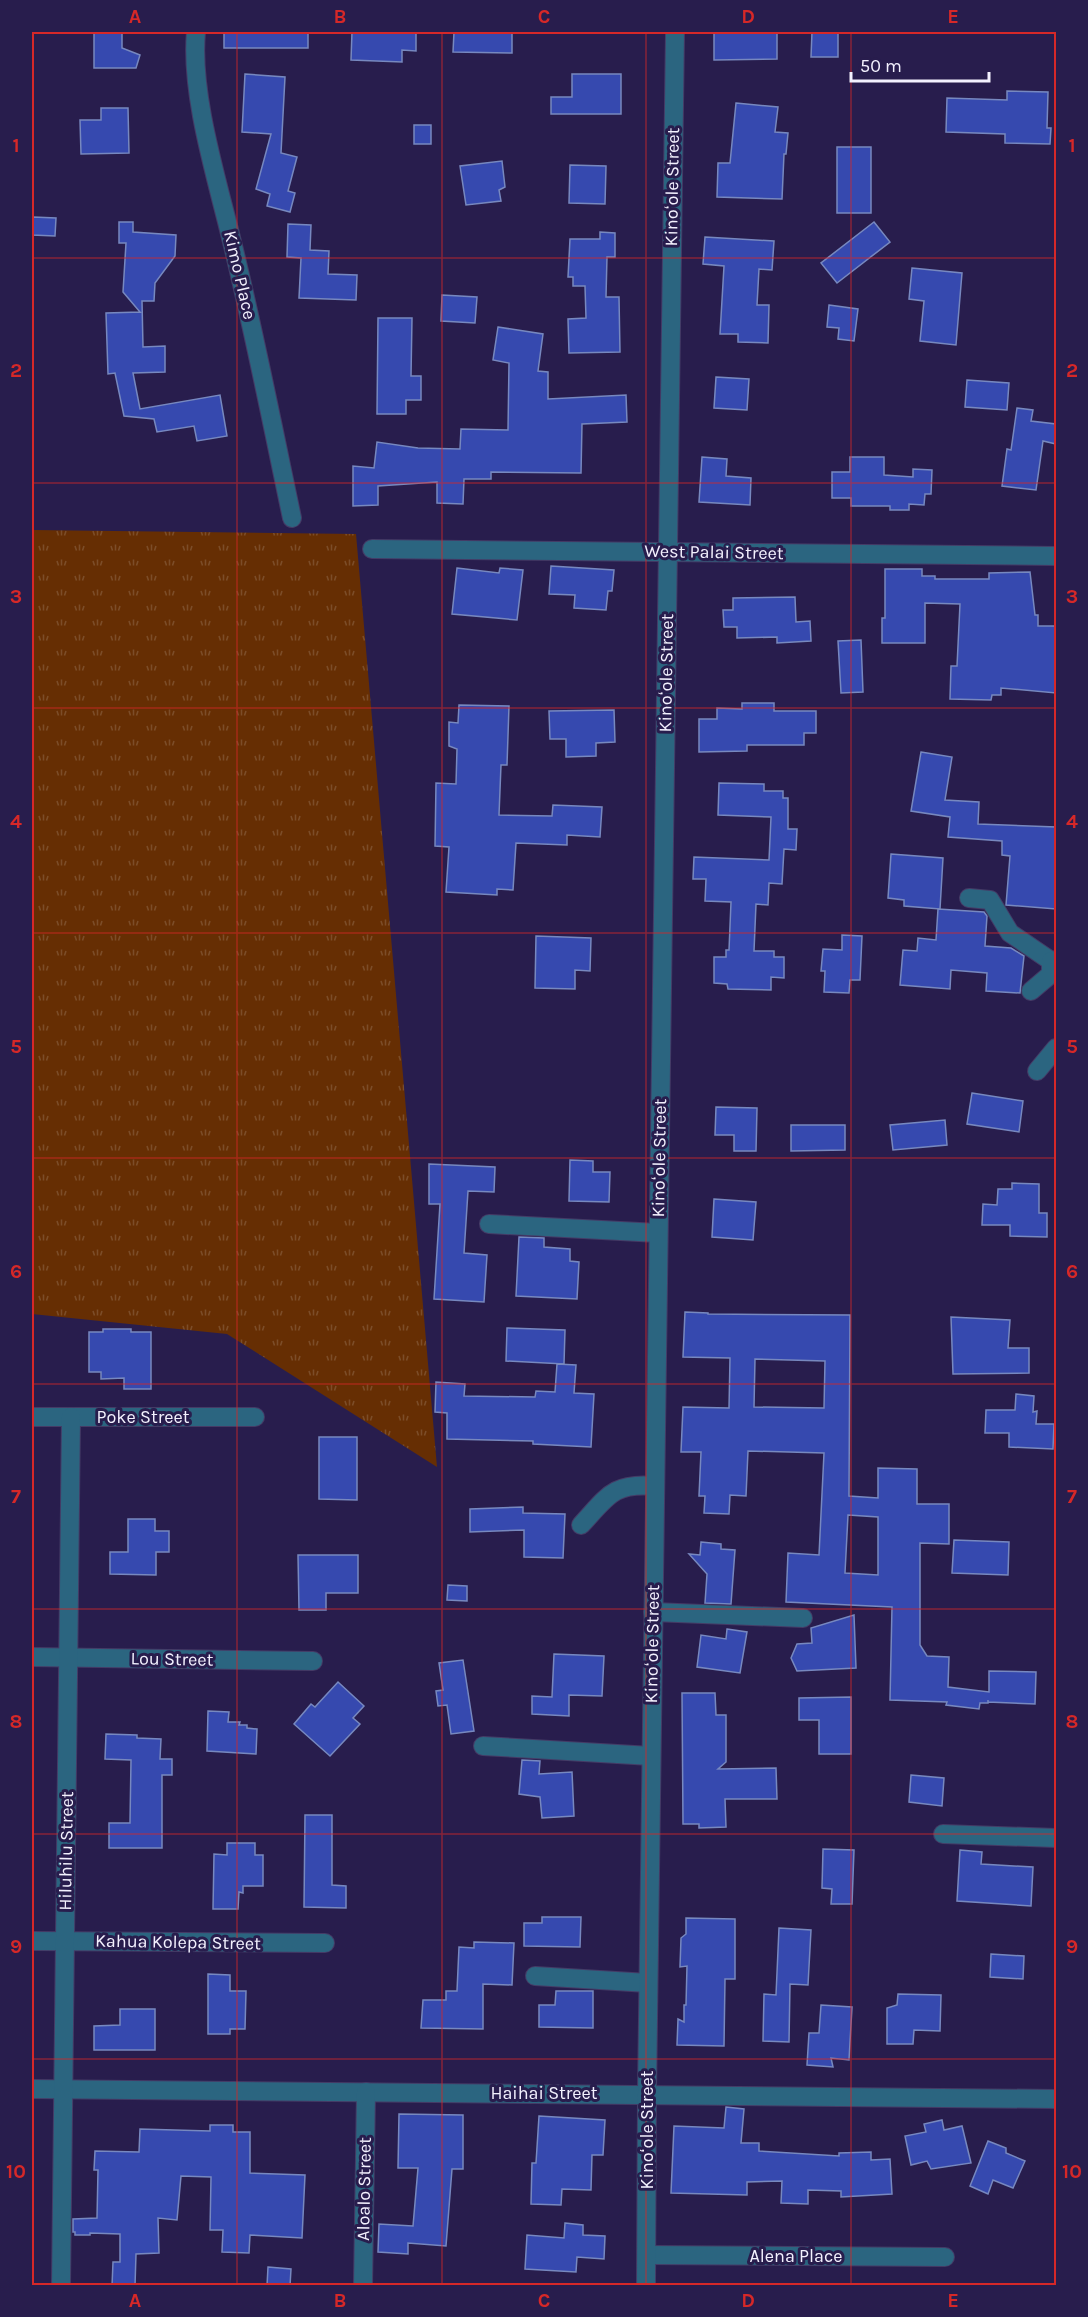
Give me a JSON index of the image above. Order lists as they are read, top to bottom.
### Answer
{
  "streets": {
    "street": [
      "Kinoʻole Street",
      "Kimo Place",
      "West Palai Street",
      "Poke Street",
      "Lou Street",
      "Hiluhilu Street",
      "Kahua Kolepa Street",
      "Haihai Street",
      "Aloalo Street",
      "Alena Place"
    ]
  },
  "crossings": [
    ["Kinoʻole Street", "West Palai Street"],
    ["Kinoʻole Street", "Haihai Street"],
    ["Kinoʻole Street", "Alena Place"],
    ["Poke Street", "Hiluhilu Street"],
    ["Lou Street", "Hiluhilu Street"],
    ["Hiluhilu Street", "Kahua Kolepa Street"],
    ["Hiluhilu Street", "Haihai Street"],
    ["Haihai Street", "Aloalo Street"]
  ],
  "scale_bar": "50 m",
  "grid": {
    "columns": [
      "A",
      "B",
      "C",
      "D",
      "E"
    ],
    "rows": [
      "1",
      "2",
      "3",
      "4",
      "5",
      "6",
      "7",
      "8",
      "9",
      "10"
    ]
  }
}
